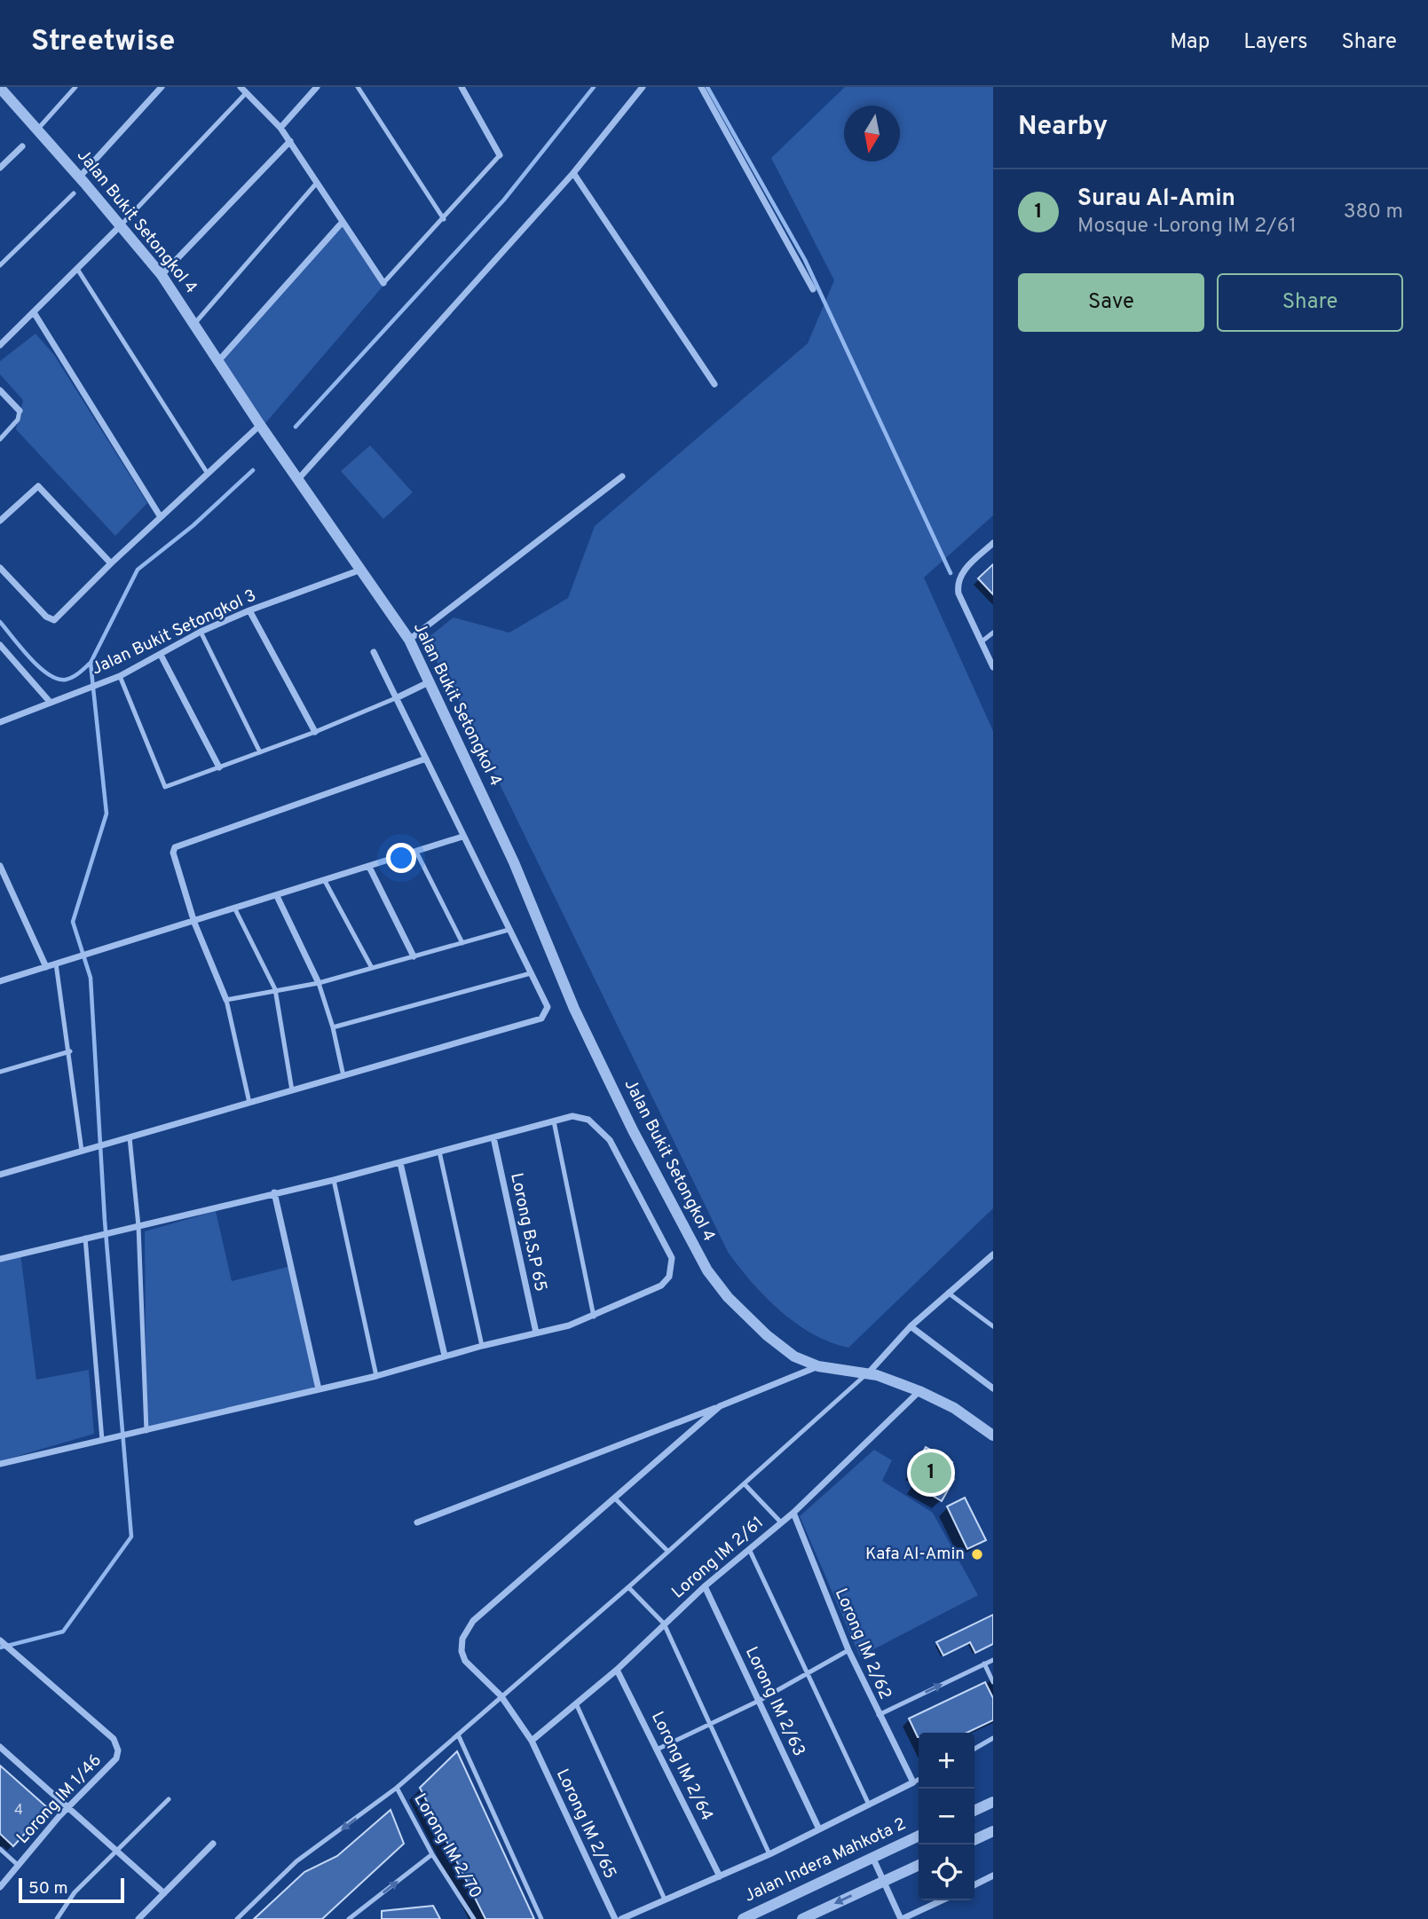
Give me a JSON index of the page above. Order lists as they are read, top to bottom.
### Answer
{
  "streets": {
    "street": [
      "Jalan Bukit Setongkol 4",
      "Jalan Bukit Setongkol 3",
      "Lorong B.S.P 65",
      "Lorong IM 2/61",
      "Lorong IM 2/62",
      "Lorong IM 2/63",
      "Lorong IM 2/64",
      "Lorong IM 1/46",
      "Lorong IM 2/65",
      "Jalan Indera Mahkota 2"
    ],
    "lane": ["Lorong IM 2/70"]
  },
  "crossings": [
    ["Jalan Bukit Setongkol 4", "Jalan Bukit Setongkol 3"],
    ["Jalan Bukit Setongkol 4", "Lorong IM 2/61"],
    ["Lorong IM 2/61", "Lorong IM 2/62"],
    ["Lorong IM 2/61", "Lorong IM 2/63"],
    ["Lorong IM 2/61", "Lorong IM 2/64"],
    ["Lorong IM 2/61", "Lorong IM 2/65"]
  ],
  "places": ["Kafa Al-Amin"],
  "house_numbers": ["4"],
  "scale_bar": "50 m",
  "north": "bottom",
  "page": {
    "header": "Streetwise",
    "nav": ["Map", "Layers", "Share"],
    "heading": "Nearby",
    "list": [
      {
        "mark": "1",
        "name": "Surau Al-Amin",
        "note": "Mosque · Lorong IM 2/61",
        "value": "380 m"
      }
    ],
    "buttons": ["Save", "Share"],
    "pins": "1",
    "map_buttons": ["+", "−"],
    "scale": "50 m"
  }
}
